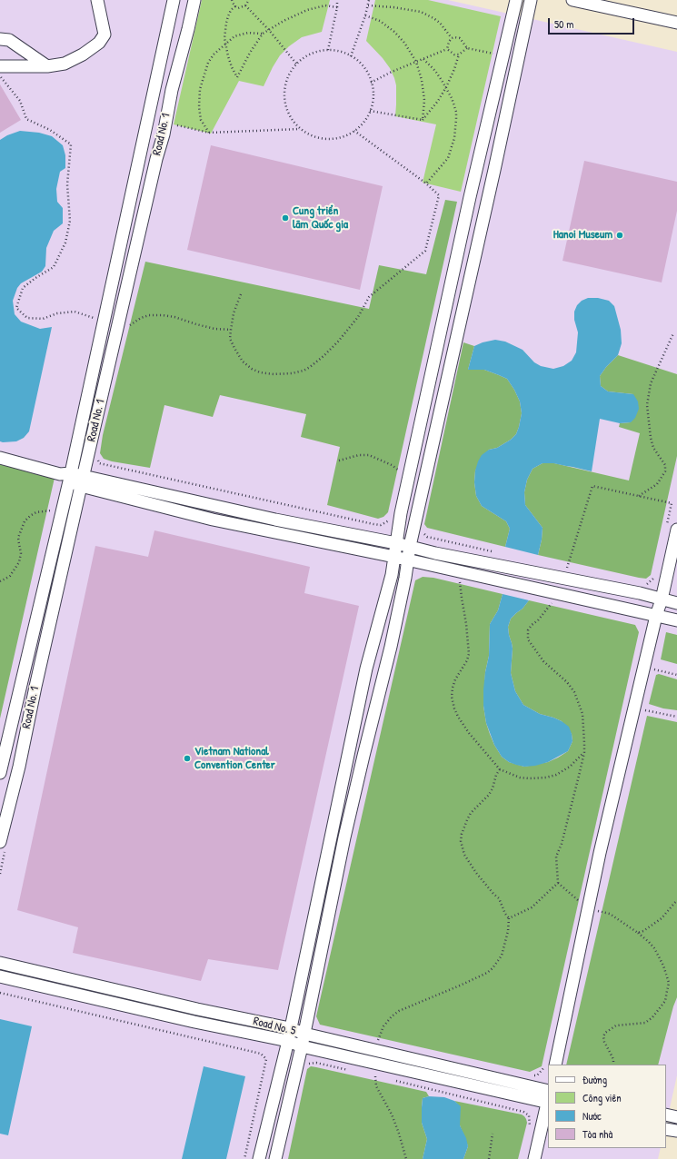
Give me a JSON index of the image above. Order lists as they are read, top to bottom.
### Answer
{
  "streets": {
    "street": ["Road No. 1", "Road No. 5"]
  },
  "places": ["Cung triển lãm Quốc gia", "Hanoi Museum", "Vietnam National Convention Center"],
  "legend": [
    "Đường",
    "Công viên",
    "Nước",
    "Tòa nhà"
  ],
  "scale_bar": "50 m"
}
